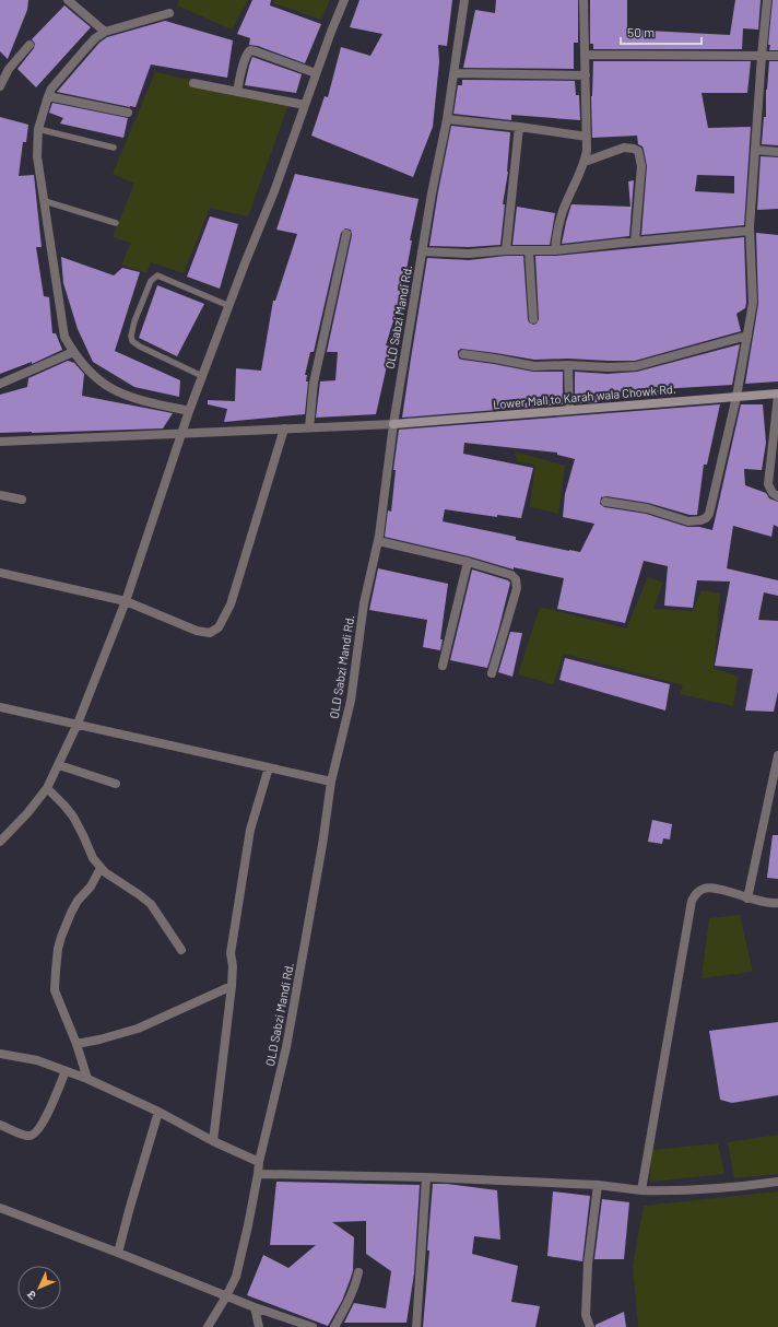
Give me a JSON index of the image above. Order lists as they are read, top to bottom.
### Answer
{
  "streets": {
    "main road": ["Lower Mall to Karah wala Chowk Rd."],
    "street": ["OLD Sabzi Mandi Rd."]
  },
  "crossings": [
    ["OLD Sabzi Mandi Rd.", "Lower Mall to Karah wala Chowk Rd."]
  ],
  "scale_bar": "50 m",
  "north": "bottom left"
}
